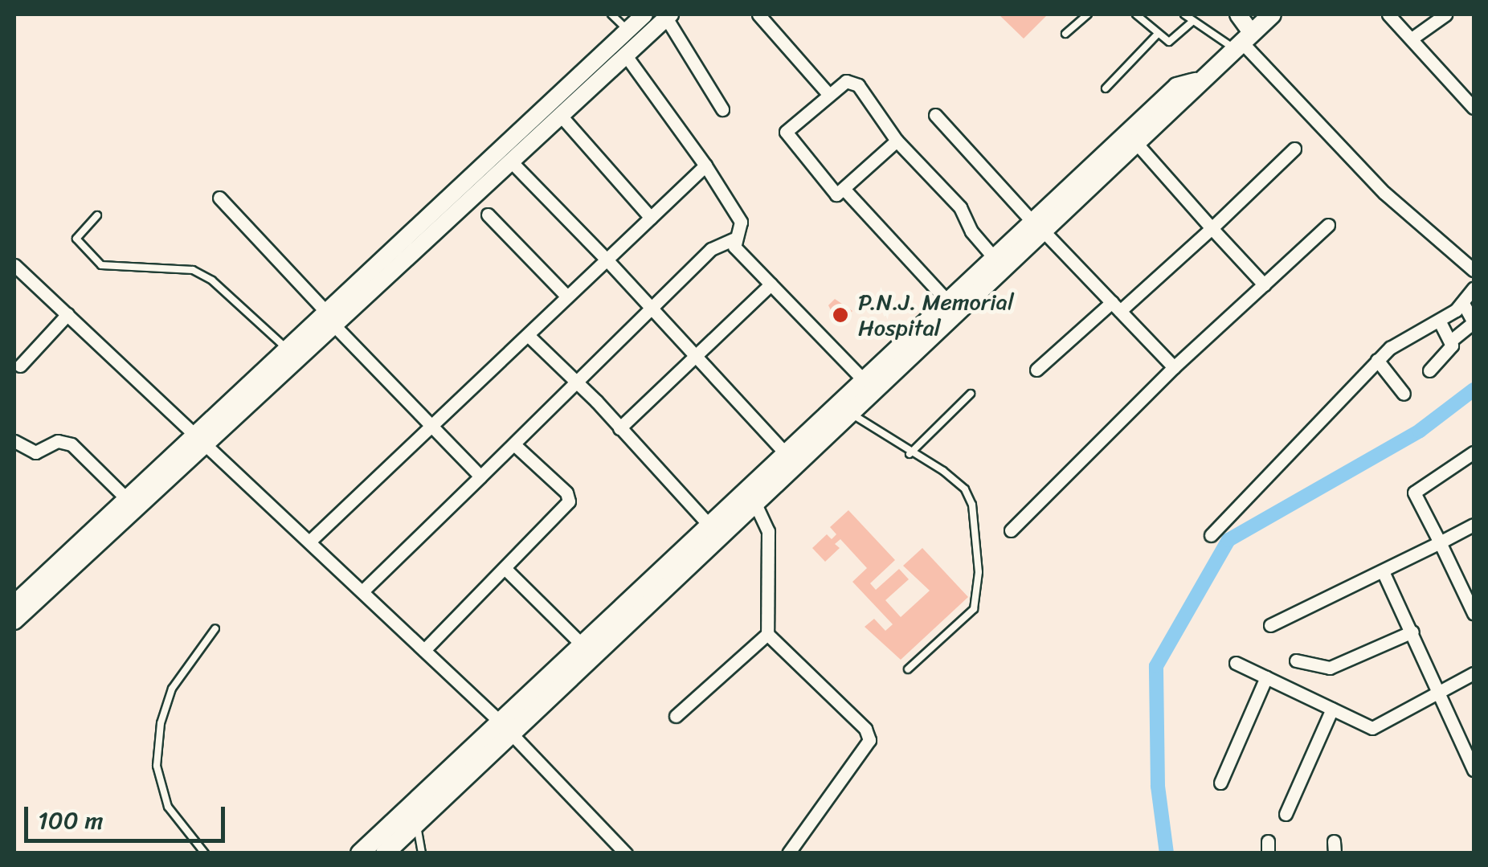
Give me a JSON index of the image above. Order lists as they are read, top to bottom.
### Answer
{
  "places": ["P.N.J. Memorial Hospital"],
  "scale_bar": "100 m"
}
